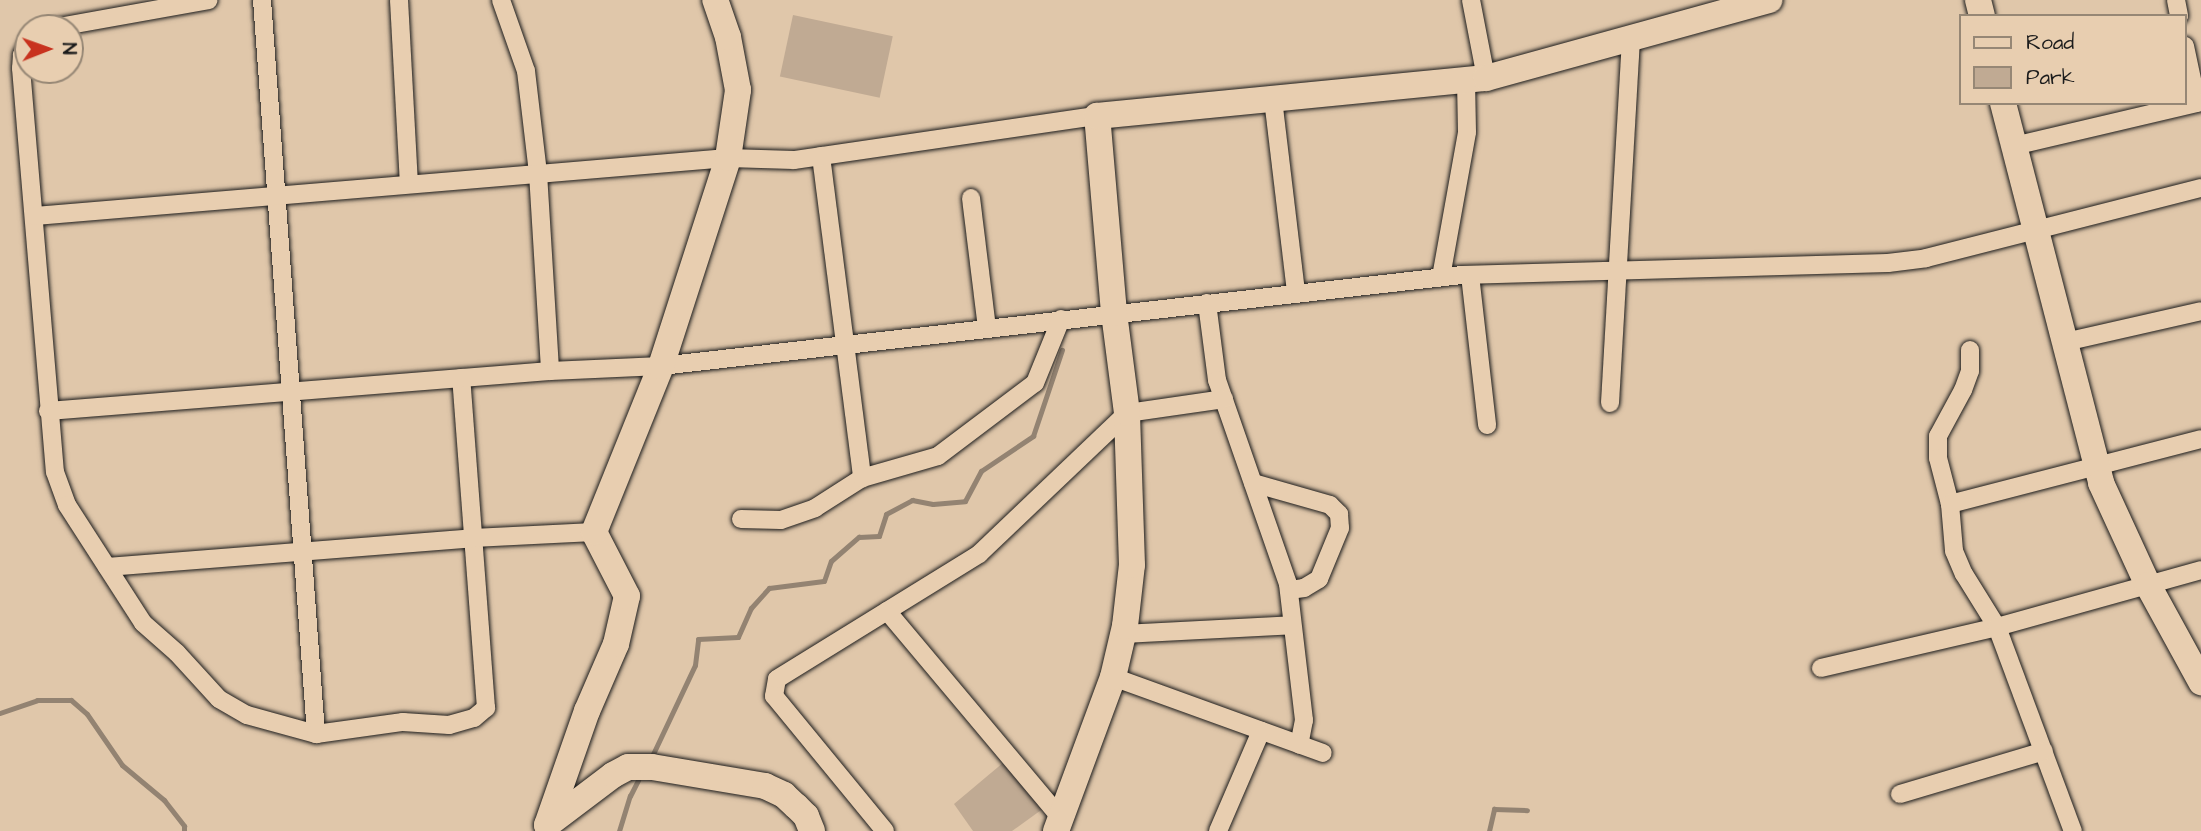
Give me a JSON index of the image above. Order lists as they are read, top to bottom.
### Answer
{
  "legend": ["Road", "Park"],
  "north": "right"
}
